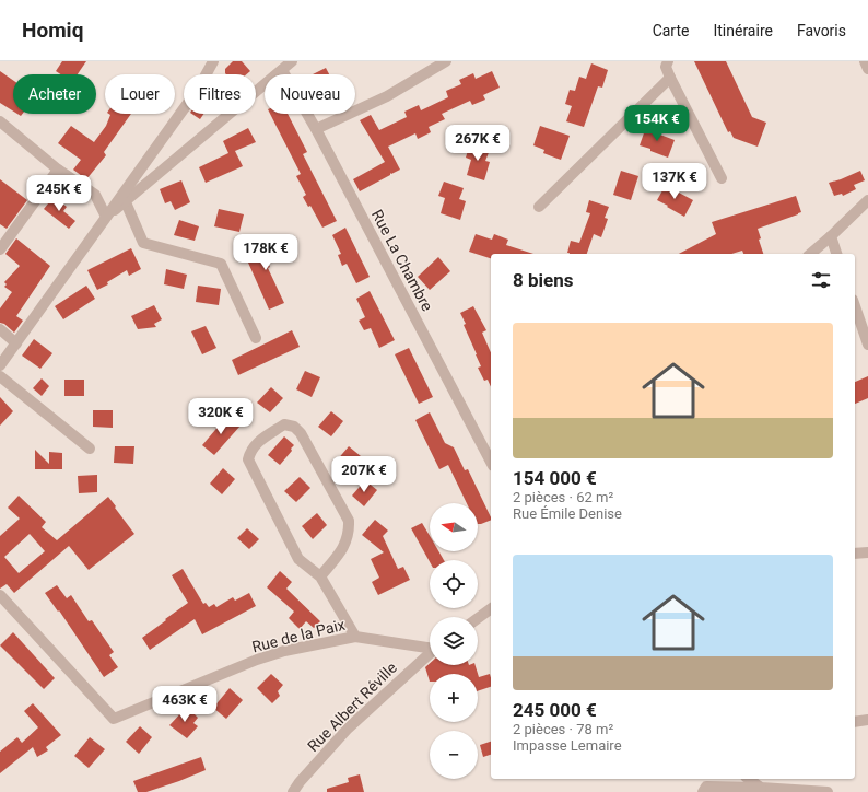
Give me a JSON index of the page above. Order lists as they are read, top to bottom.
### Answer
{
  "streets": {
    "street": ["Rue La Chambre", "Rue de la Paix", "Rue Albert Réville"]
  },
  "north": "left",
  "page": {
    "header": "Homiq",
    "nav": ["Carte", "Itinéraire", "Favoris"],
    "chip": [
      "Acheter",
      "Louer",
      "Filtres",
      "Nouveau"
    ],
    "price": [
      "154K €",
      "267K €",
      "137K €",
      "245K €",
      "178K €",
      "320K €",
      "207K €",
      "463K €"
    ],
    "heading": "8 biens",
    "list": [
      {
        "name": "154 000 €",
        "note": "2 pièces · 62 m² · Rue Émile Denise"
      },
      {
        "name": "245 000 €",
        "note": "2 pièces · 78 m² · Impasse Lemaire"
      }
    ],
    "map_buttons": ["+", "−"]
  }
}
